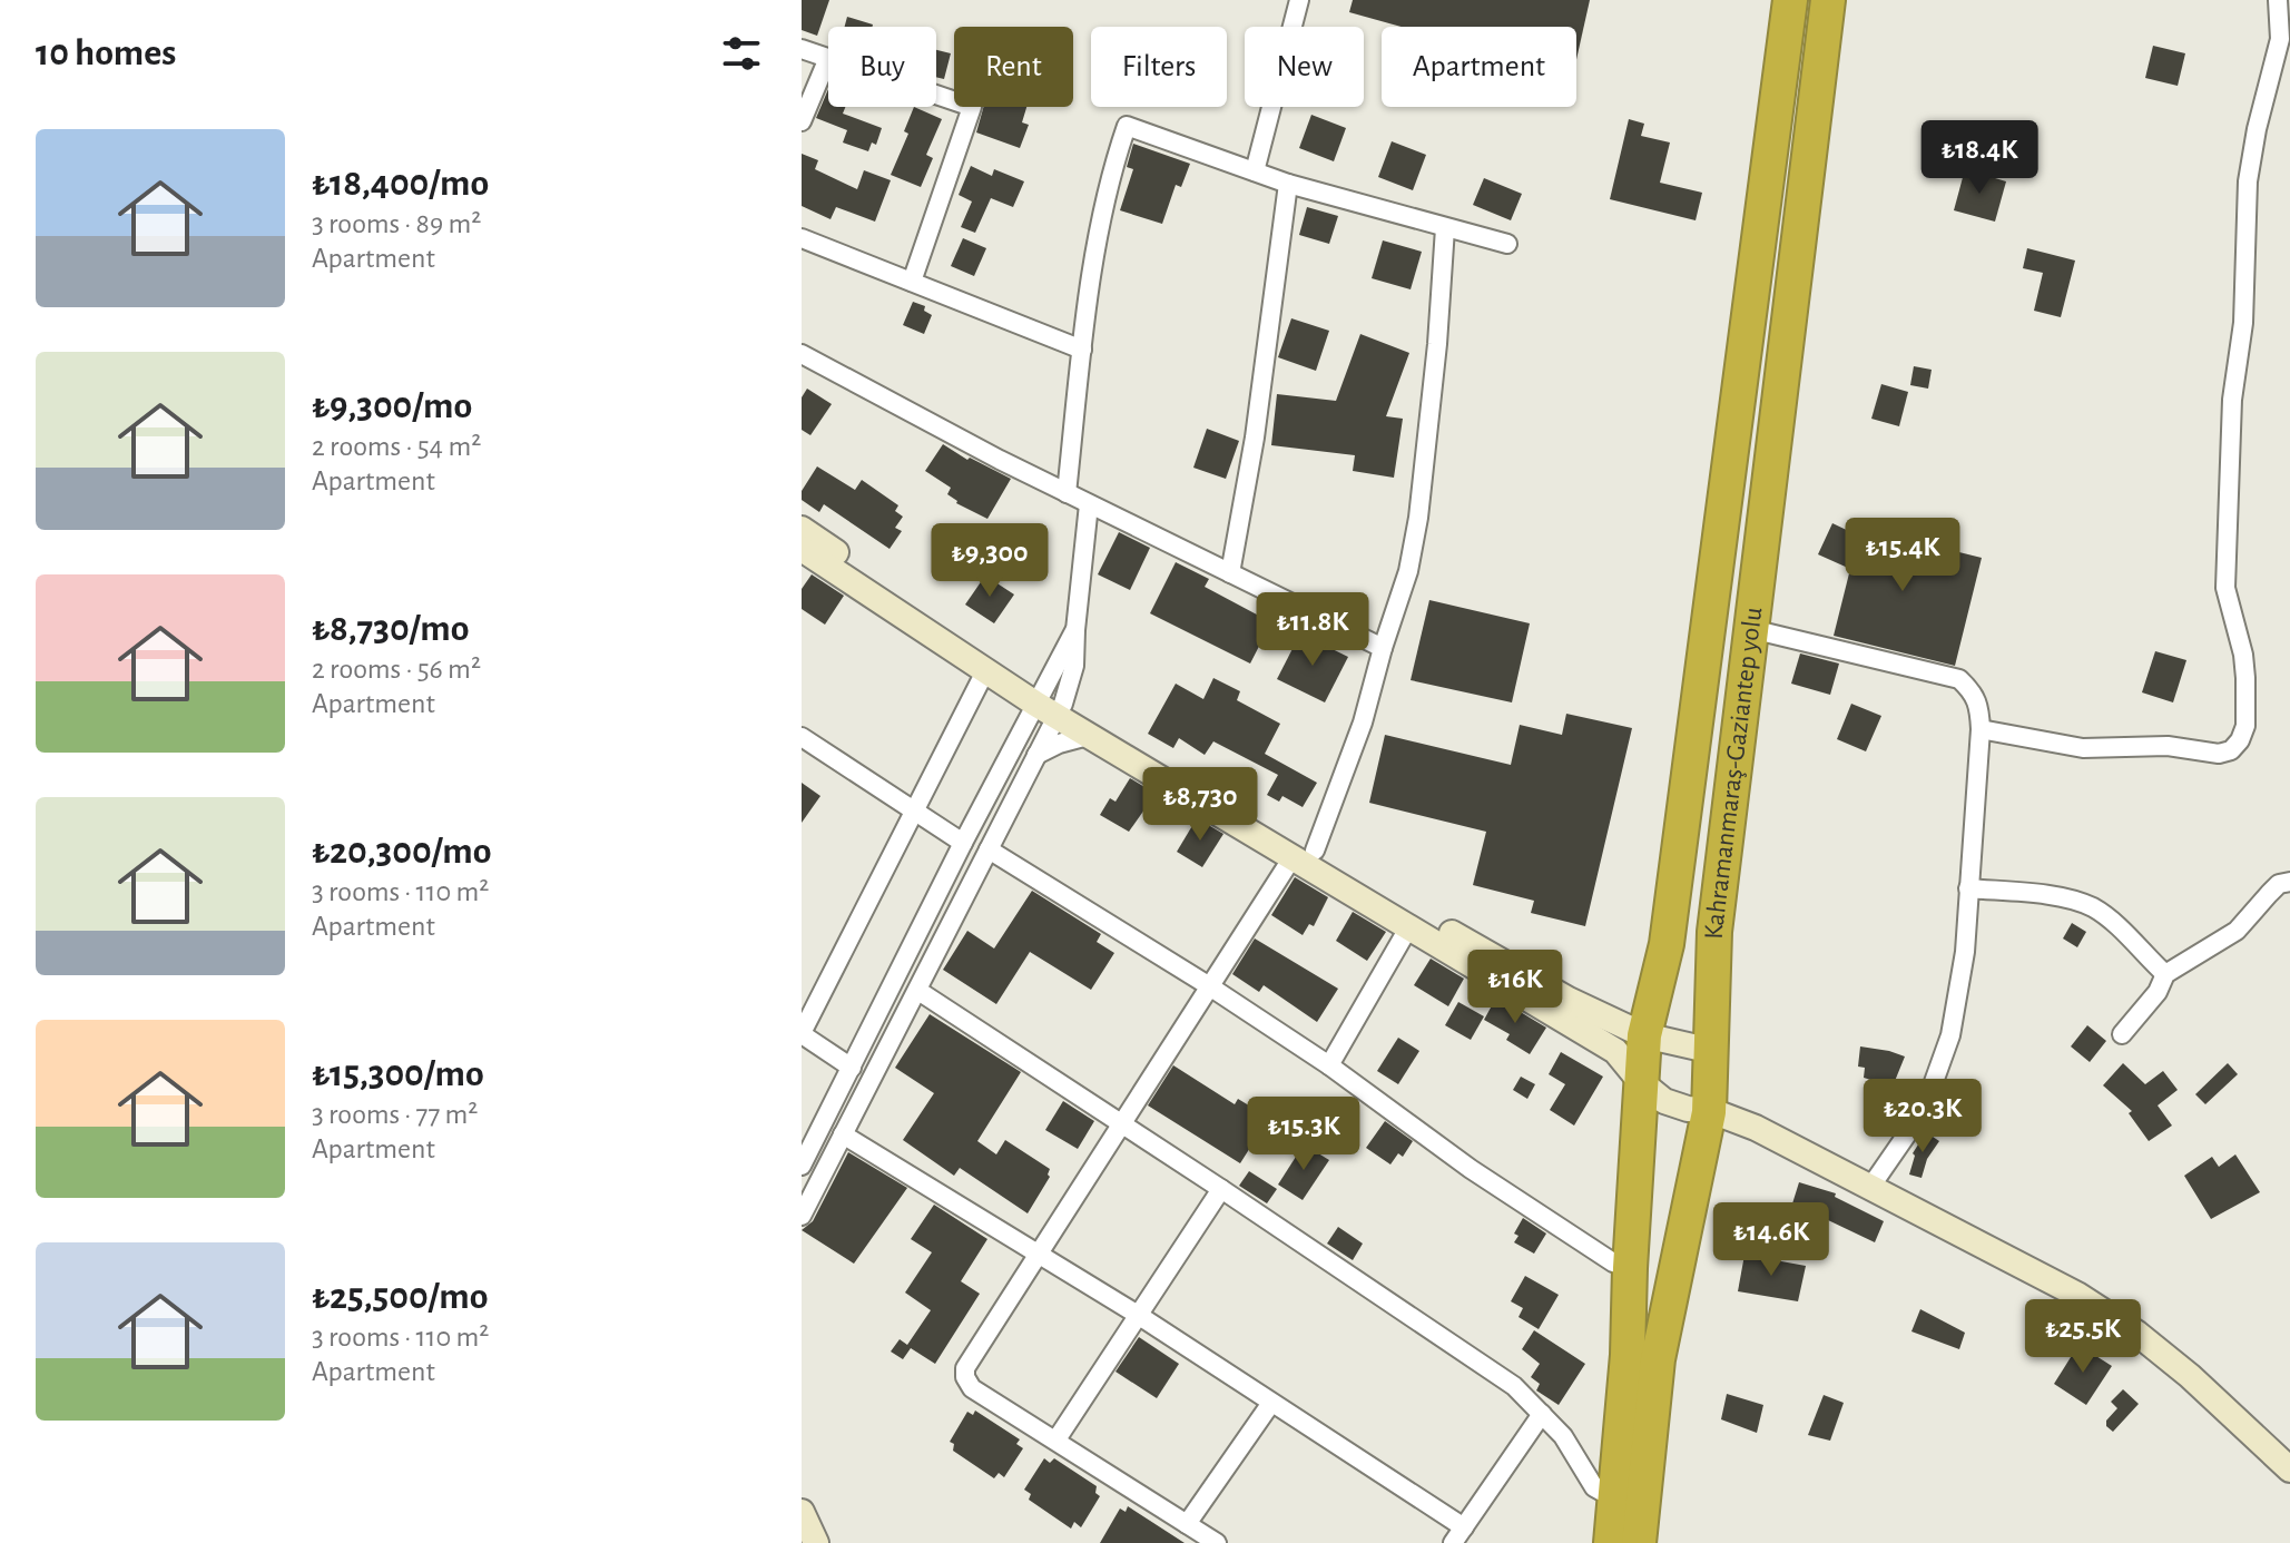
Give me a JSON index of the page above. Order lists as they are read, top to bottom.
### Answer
{
  "streets": {
    "highway": ["Kahramanmaraş-Gaziantep yolu"]
  },
  "page": {
    "heading": "10 homes",
    "chip": [
      "Buy",
      "Rent",
      "Filters",
      "New",
      "Apartment"
    ],
    "list": [
      {
        "name": "₺18,400/mo",
        "note": "3 rooms · 89 m² · Apartment"
      },
      {
        "name": "₺9,300/mo",
        "note": "2 rooms · 54 m² · Apartment"
      },
      {
        "name": "₺8,730/mo",
        "note": "2 rooms · 56 m² · Apartment"
      },
      {
        "name": "₺20,300/mo",
        "note": "3 rooms · 110 m² · Apartment"
      },
      {
        "name": "₺15,300/mo",
        "note": "3 rooms · 77 m² · Apartment"
      },
      {
        "name": "₺25,500/mo",
        "note": "3 rooms · 110 m² · Apartment"
      }
    ],
    "price": [
      "₺18.4K",
      "₺15.4K",
      "₺9,300",
      "₺11.8K",
      "₺8,730",
      "₺16K",
      "₺20.3K",
      "₺15.3K",
      "₺14.6K",
      "₺25.5K"
    ]
  }
}
